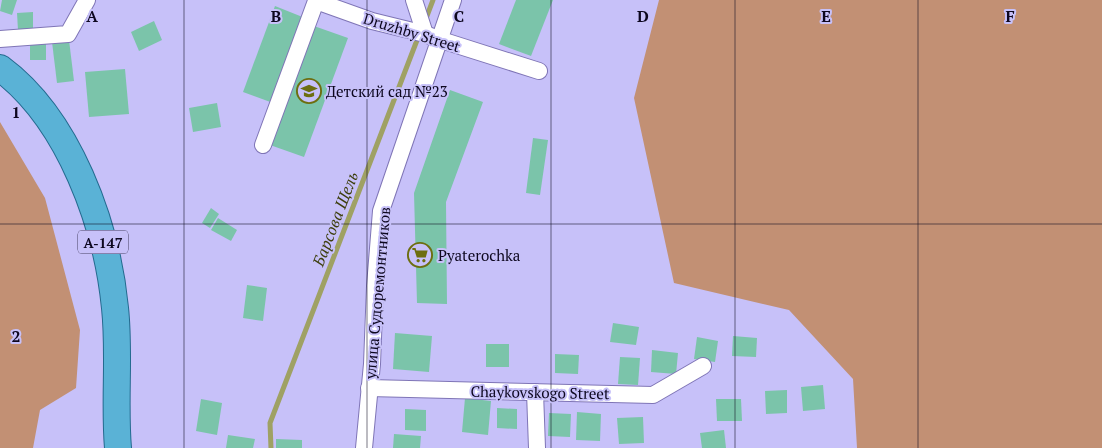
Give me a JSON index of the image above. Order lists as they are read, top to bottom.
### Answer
{
  "streets": {
    "highway": ["А-147"],
    "street": ["Druzhby Street", "улица Судоремонтников", "Chaykovskogo Street"]
  },
  "crossings": [
    ["Druzhby Street", "улица Судоремонтников"],
    ["улица Судоремонтников", "Chaykovskogo Street"]
  ],
  "water": ["Барсова Щель"],
  "places": {
    "school or university": ["Детский сад №23"],
    "supermarket": ["Pyaterochka"]
  },
  "grid": {
    "columns": [
      "A",
      "B",
      "C",
      "D",
      "E",
      "F"
    ],
    "rows": ["1", "2"]
  }
}
